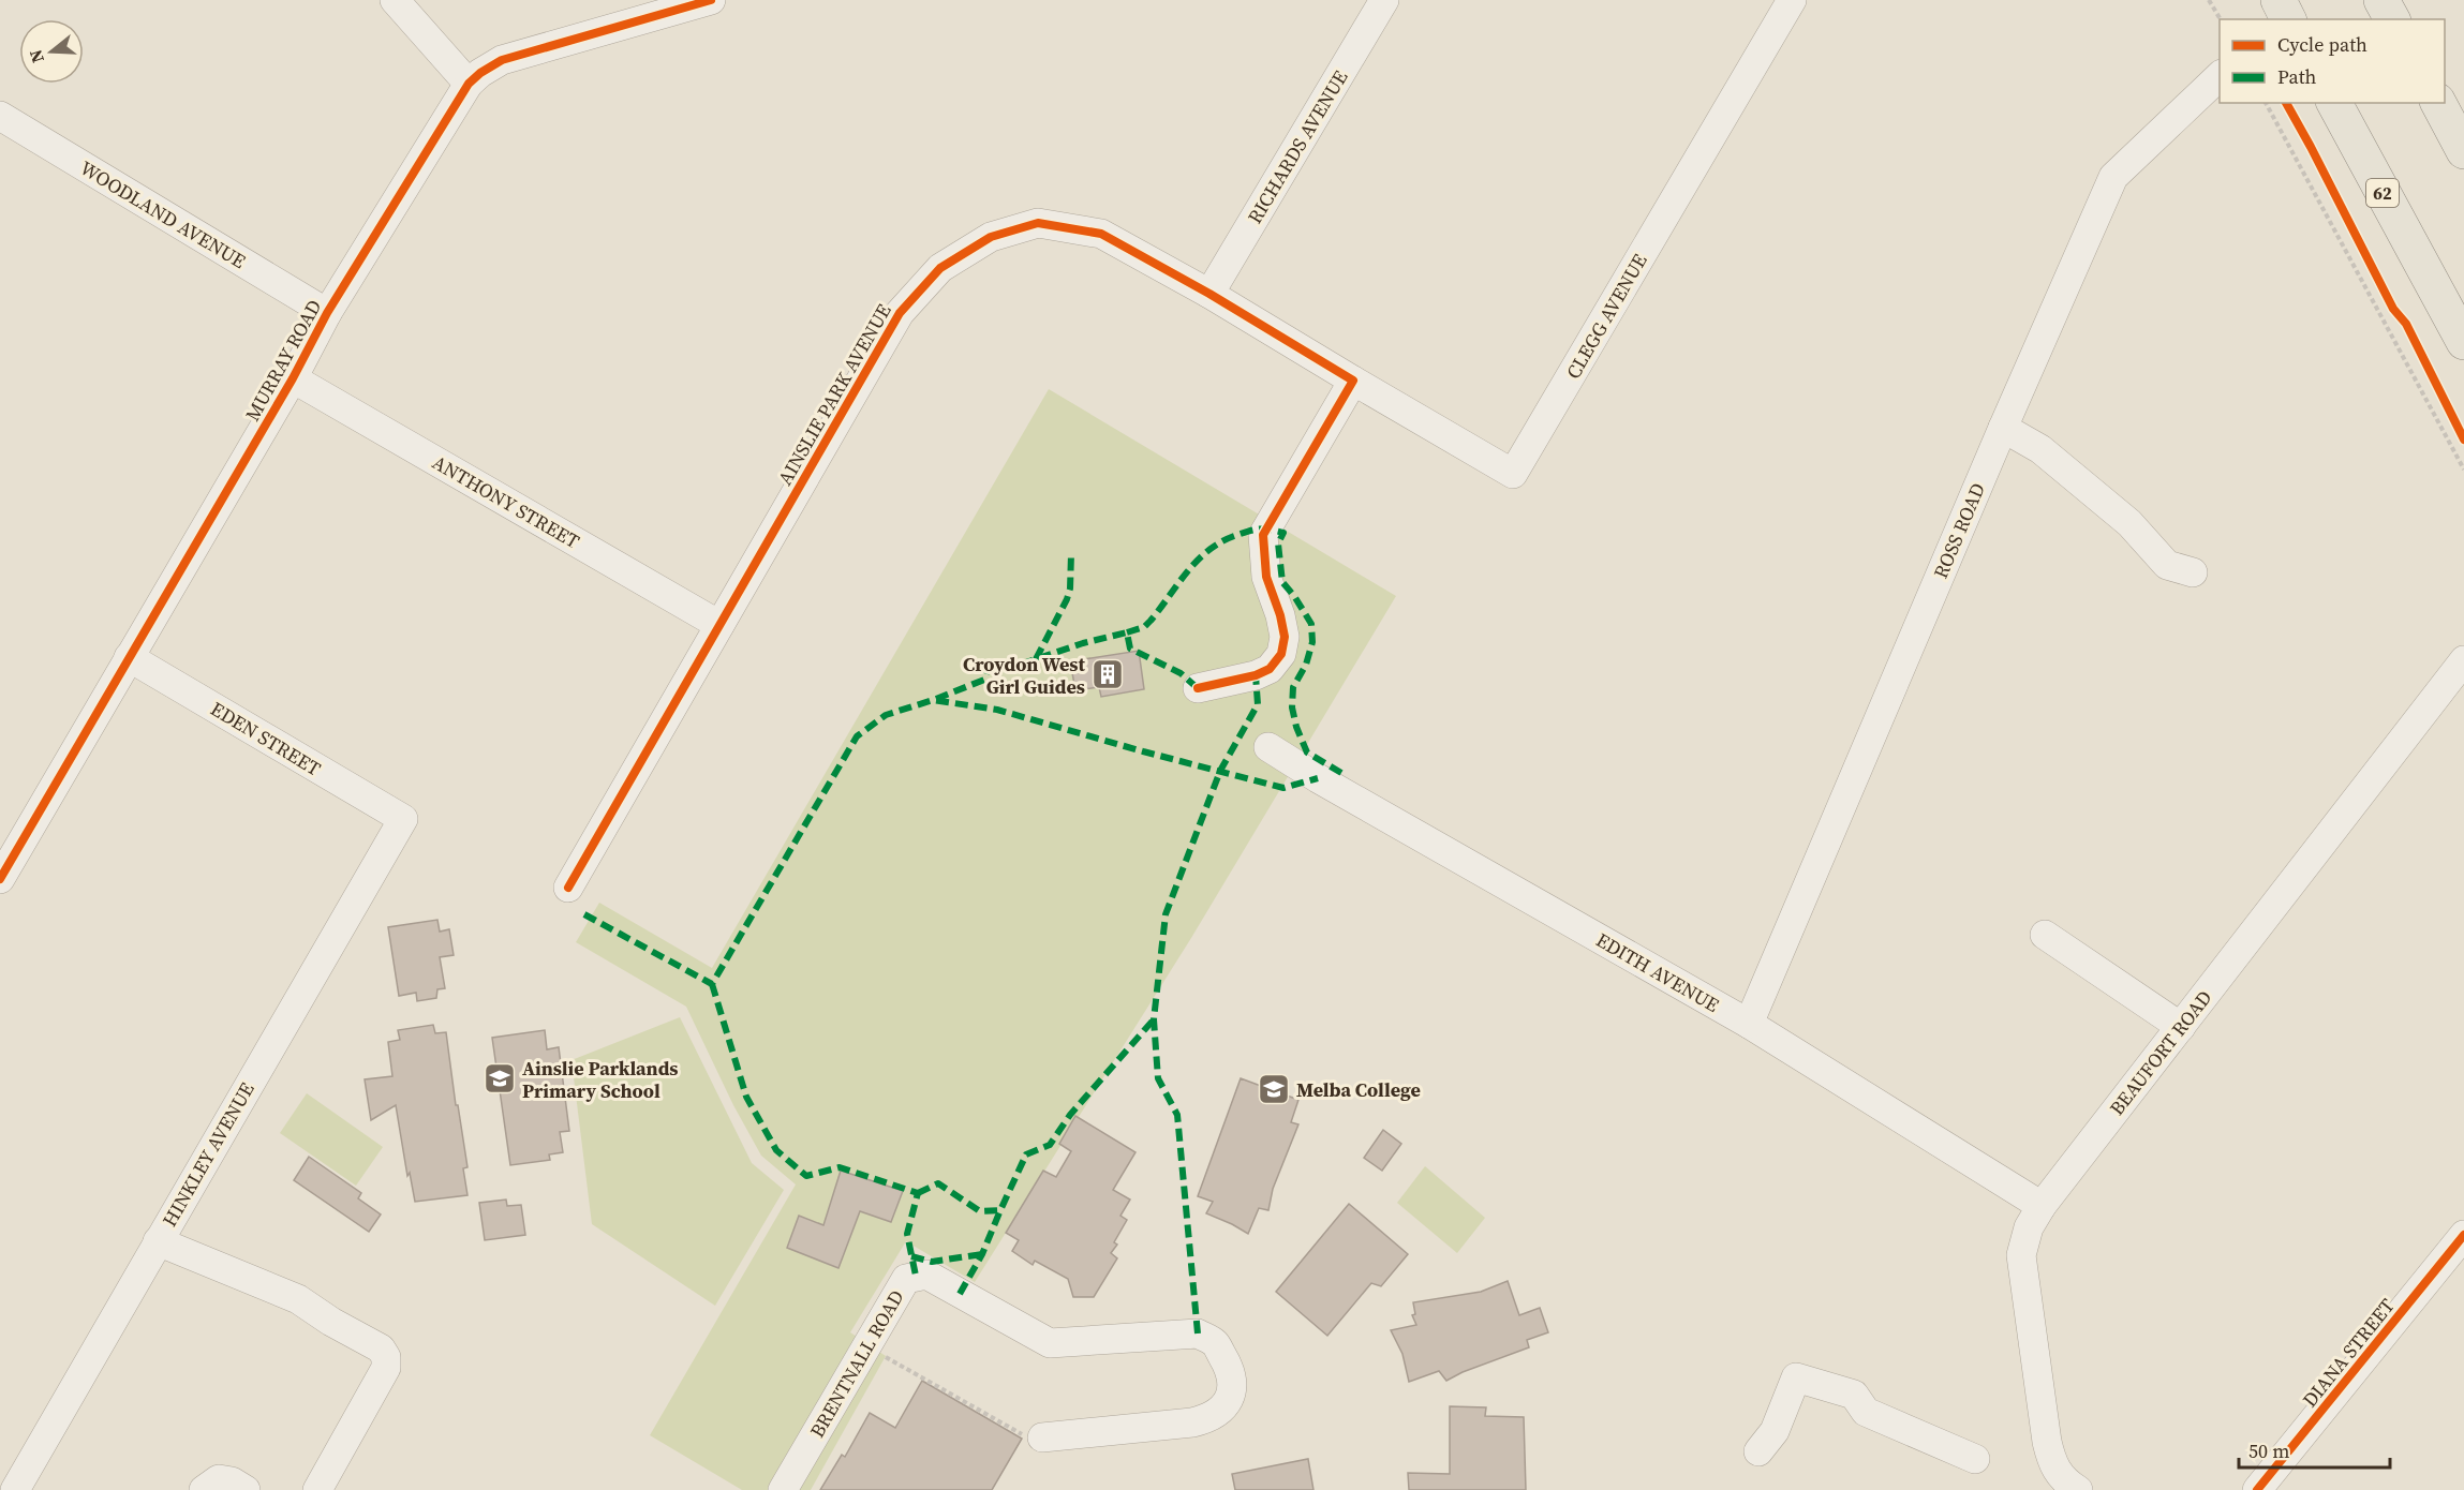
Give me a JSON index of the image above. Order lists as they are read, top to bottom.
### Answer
{
  "streets": {
    "main road": ["62"],
    "street": [
      "RICHARDS AVENUE",
      "WOODLAND AVENUE",
      "CLEGG AVENUE",
      "MURRAY ROAD",
      "AINSLIE PARK AVENUE",
      "ANTHONY STREET",
      "ROSS ROAD",
      "EDEN STREET",
      "EDITH AVENUE",
      "BEAUFORT ROAD",
      "HINKLEY AVENUE",
      "DIANA STREET",
      "BRENTNALL ROAD"
    ]
  },
  "crossings": [
    ["RICHARDS AVENUE", "AINSLIE PARK AVENUE"],
    ["WOODLAND AVENUE", "MURRAY ROAD"],
    ["CLEGG AVENUE", "AINSLIE PARK AVENUE"],
    ["MURRAY ROAD", "ANTHONY STREET"],
    ["MURRAY ROAD", "EDEN STREET"],
    ["AINSLIE PARK AVENUE", "ANTHONY STREET"],
    ["ROSS ROAD", "EDITH AVENUE"],
    ["EDEN STREET", "HINKLEY AVENUE"],
    ["EDITH AVENUE", "BEAUFORT ROAD"]
  ],
  "places": {
    "building": ["Croydon West Girl Guides"],
    "school or university": ["Ainslie Parklands Primary School", "Melba College"]
  },
  "legend": ["Cycle path", "Path"],
  "scale_bar": "50 m",
  "north": "left"
}
